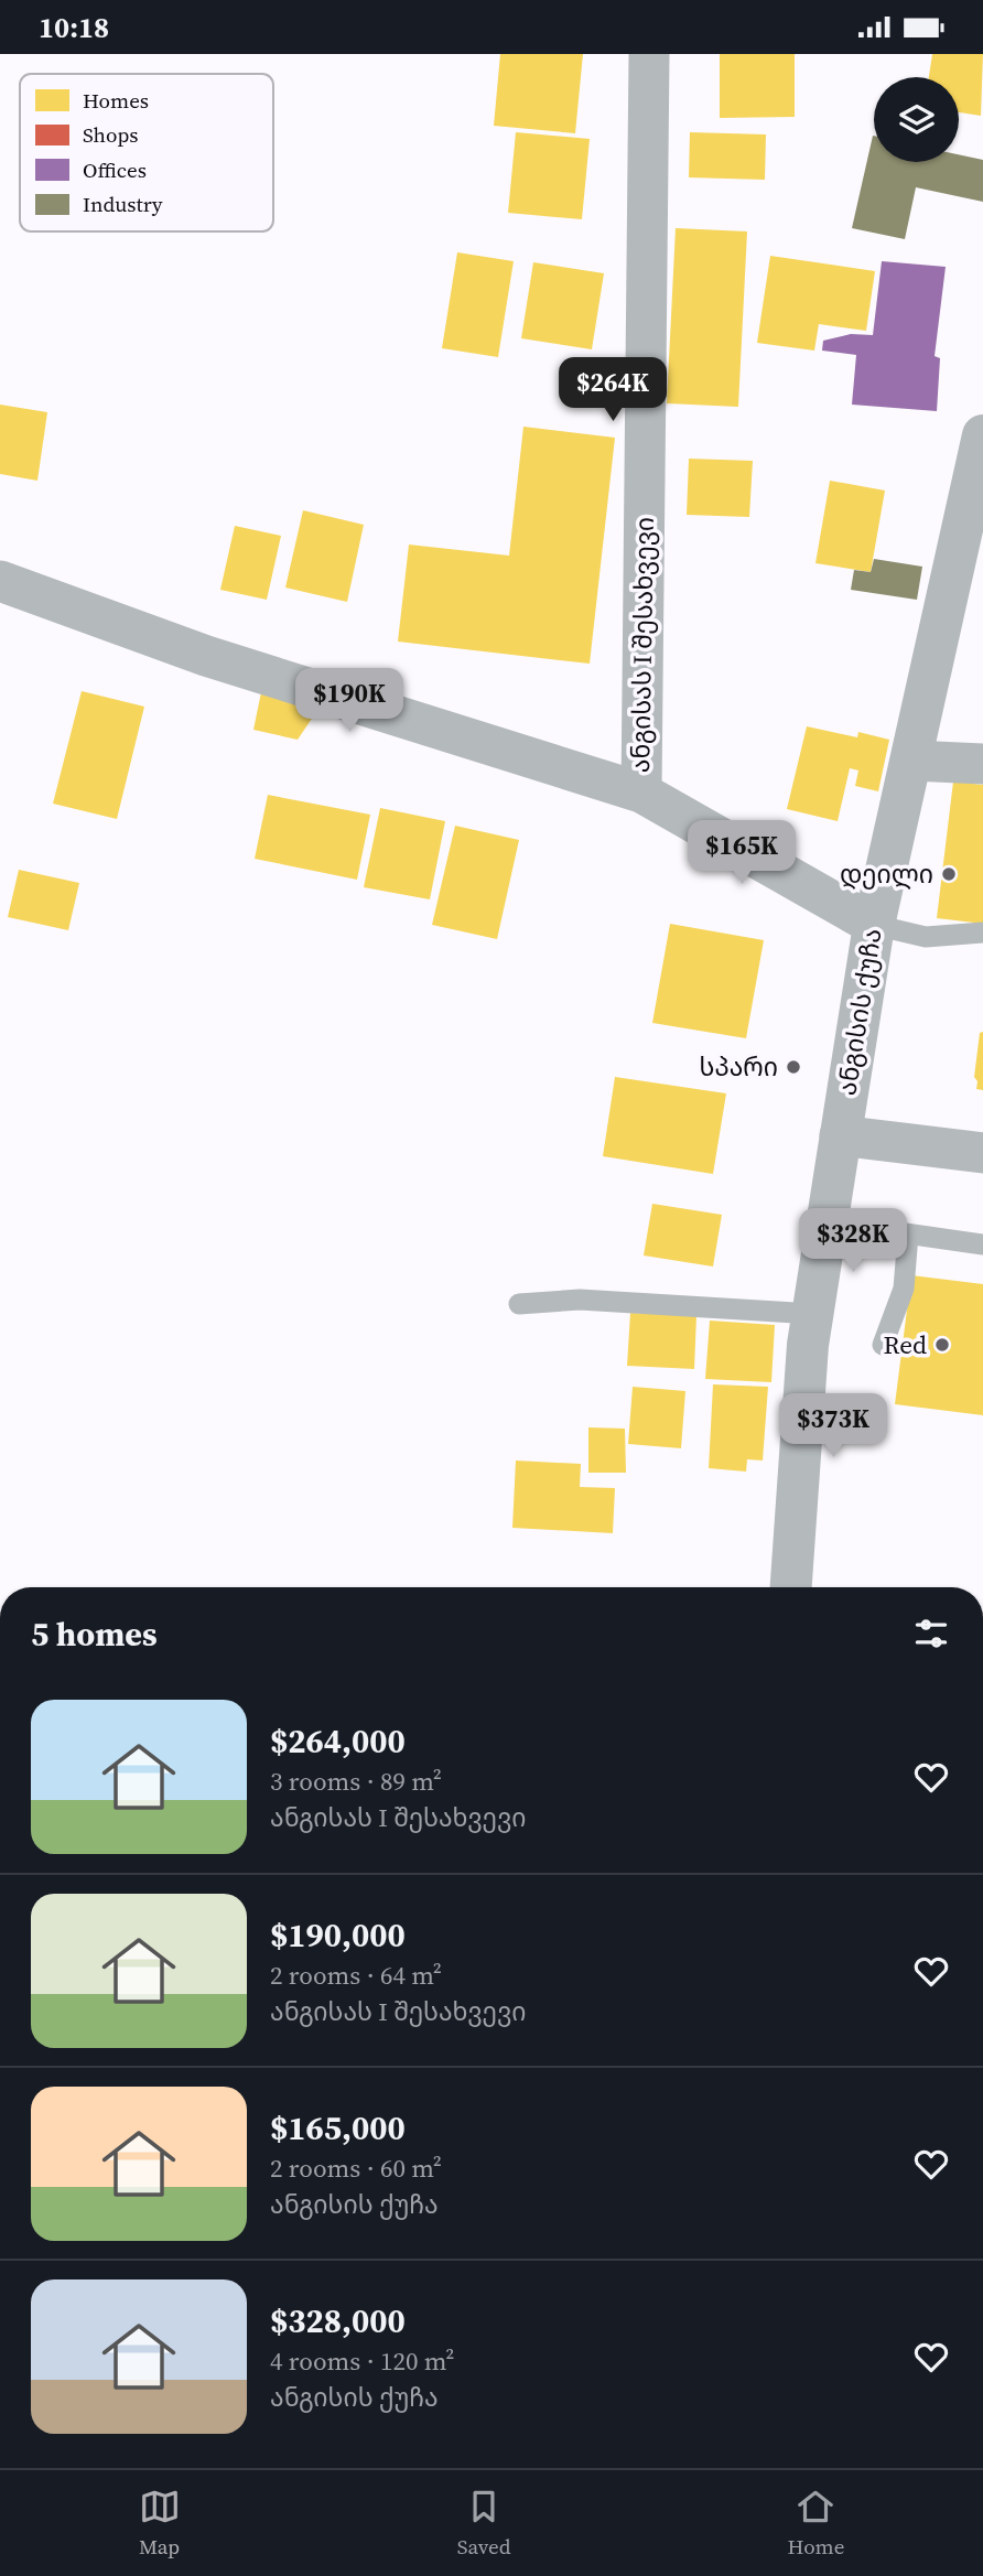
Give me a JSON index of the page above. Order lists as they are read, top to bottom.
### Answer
{
  "streets": {
    "street": ["ანგისას I შესახვევი", "ანგისის ქუჩა"]
  },
  "places": ["დეილი", "სპარი", "Red"],
  "legend": [
    "Homes",
    "Shops",
    "Offices",
    "Industry"
  ],
  "page": {
    "status": "10:18",
    "price": [
      "$264K",
      "$190K",
      "$165K",
      "$328K",
      "$373K"
    ],
    "heading": "5 homes",
    "list": [
      {
        "name": "$264,000",
        "note": "3 rooms · 89 m² · ანგისას I შესახვევი"
      },
      {
        "name": "$190,000",
        "note": "2 rooms · 64 m² · ანგისას I შესახვევი"
      },
      {
        "name": "$165,000",
        "note": "2 rooms · 60 m² · ანგისის ქუჩა"
      },
      {
        "name": "$328,000",
        "note": "4 rooms · 120 m² · ანგისის ქუჩა"
      }
    ],
    "tabs": ["Map", "Saved", "Home"]
  }
}
